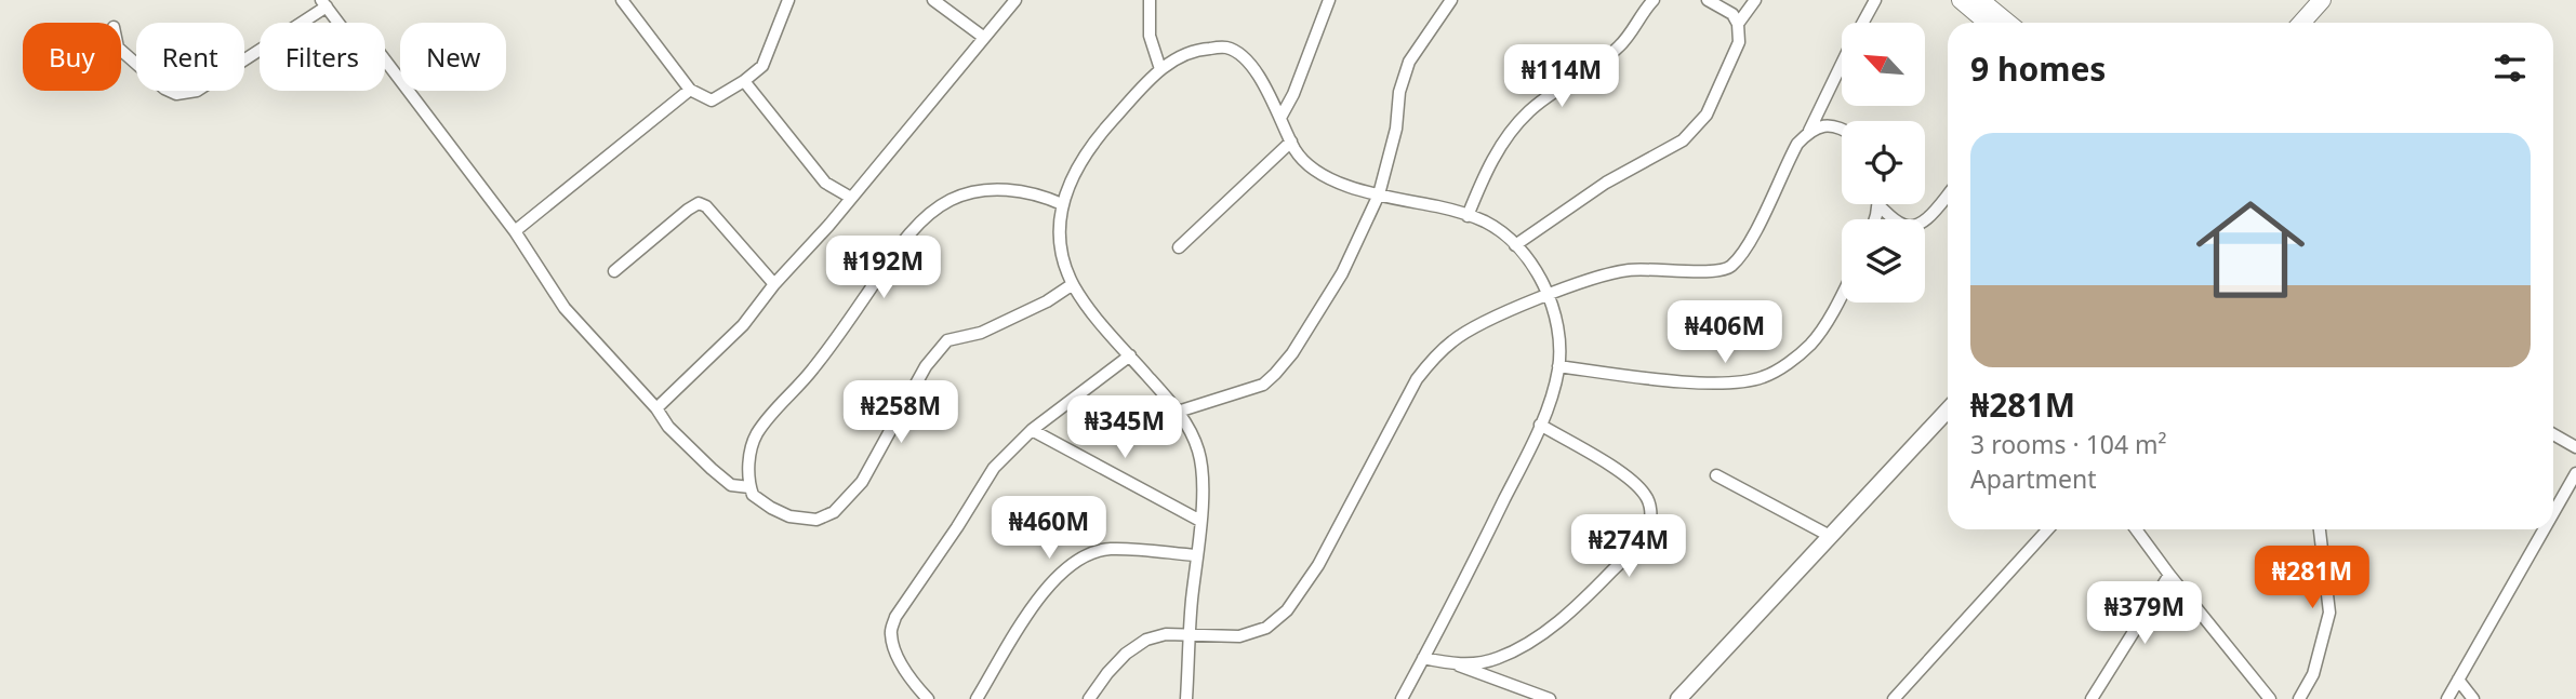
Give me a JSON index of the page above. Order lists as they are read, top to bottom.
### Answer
{
  "north": "top left",
  "page": {
    "chip": [
      "Buy",
      "Rent",
      "Filters",
      "New"
    ],
    "heading": "9 homes",
    "price": [
      "₦114M",
      "₦192M",
      "₦406M",
      "₦258M",
      "₦345M",
      "₦460M",
      "₦274M",
      "₦281M",
      "₦379M"
    ],
    "list": [
      {
        "name": "₦281M",
        "note": "3 rooms · 104 m² · Apartment"
      }
    ]
  }
}
